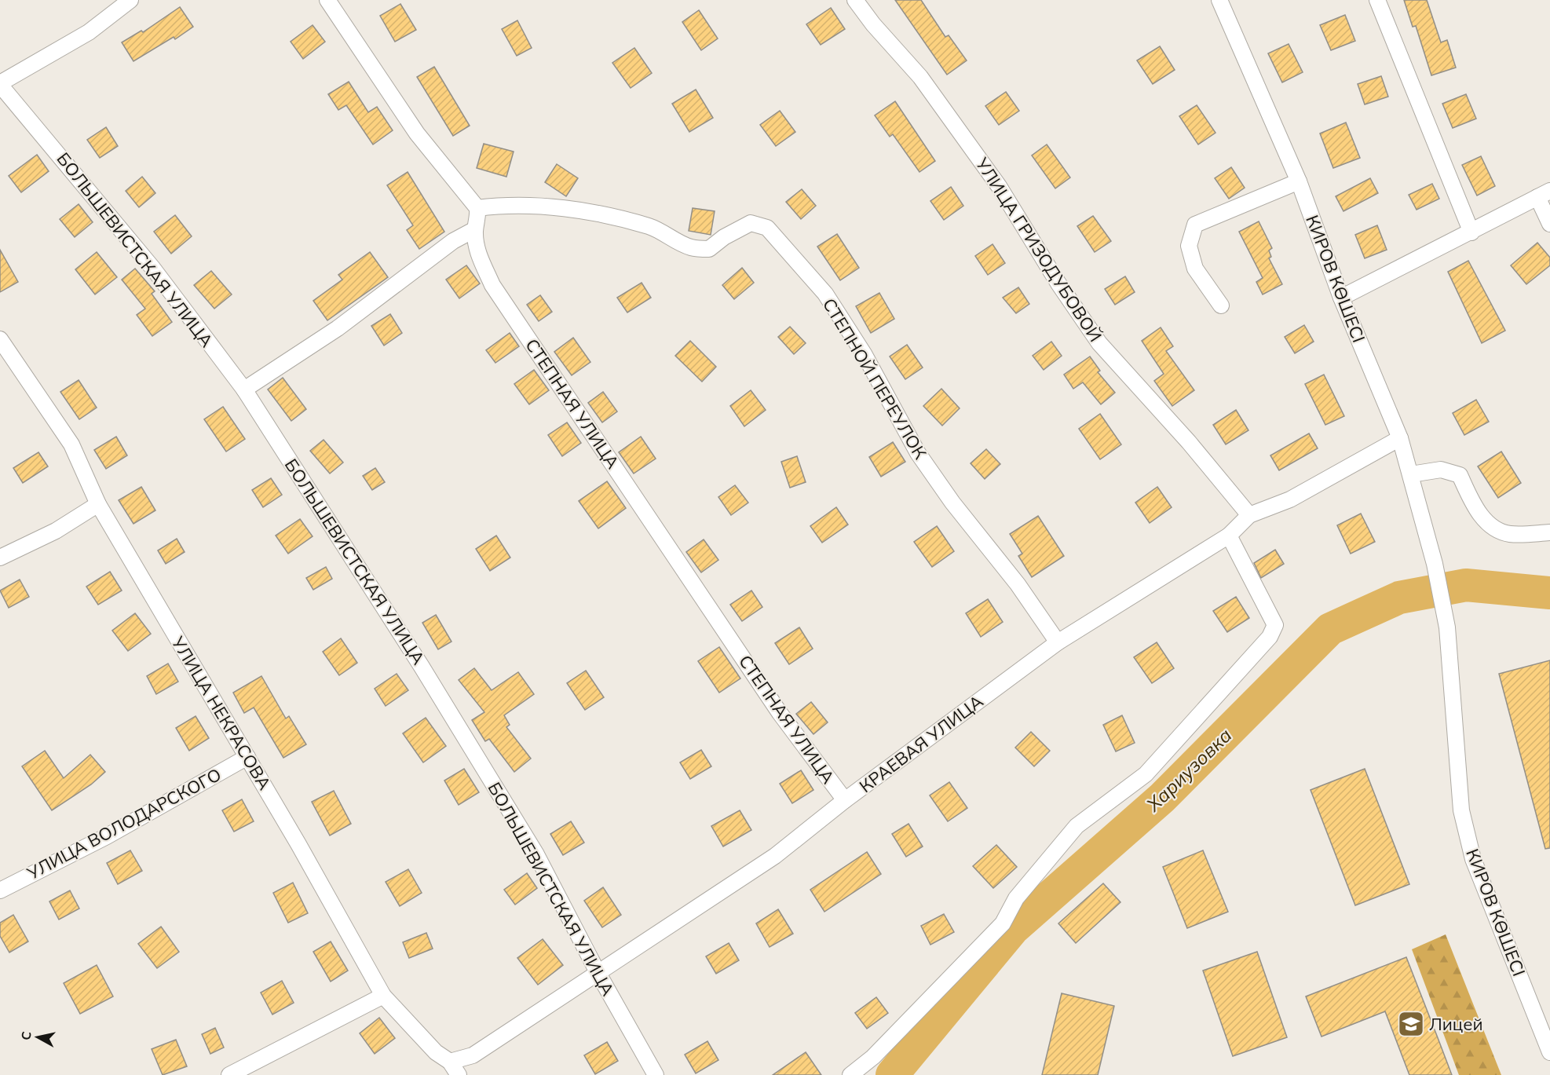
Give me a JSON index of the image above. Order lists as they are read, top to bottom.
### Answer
{
  "streets": {
    "street": [
      "БОЛЬШЕВИСТСКАЯ УЛИЦА",
      "УЛИЦА ГРИЗОДУБОВОЙ",
      "КИРОВ КӨШЕСІ",
      "СТЕПНОЙ ПЕРЕУЛОК",
      "СТЕПНАЯ УЛИЦА",
      "УЛИЦА НЕКРАСОВА",
      "КРАЕВАЯ УЛИЦА",
      "УЛИЦА ВОЛОДАРСКОГО"
    ]
  },
  "crossings": [
    ["БОЛЬШЕВИСТСКАЯ УЛИЦА", "КРАЕВАЯ УЛИЦА"],
    ["УЛИЦА ГРИЗОДУБОВОЙ", "КРАЕВАЯ УЛИЦА"],
    ["КИРОВ КӨШЕСІ", "КРАЕВАЯ УЛИЦА"],
    ["СТЕПНОЙ ПЕРЕУЛОК", "СТЕПНАЯ УЛИЦА"],
    ["СТЕПНОЙ ПЕРЕУЛОК", "КРАЕВАЯ УЛИЦА"],
    ["СТЕПНАЯ УЛИЦА", "КРАЕВАЯ УЛИЦА"],
    ["УЛИЦА НЕКРАСОВА", "КРАЕВАЯ УЛИЦА"],
    ["УЛИЦА НЕКРАСОВА", "УЛИЦА ВОЛОДАРСКОГО"]
  ],
  "water": ["Хариузовка"],
  "places": {
    "school or university": ["Лицей"]
  },
  "north": "left"
}
